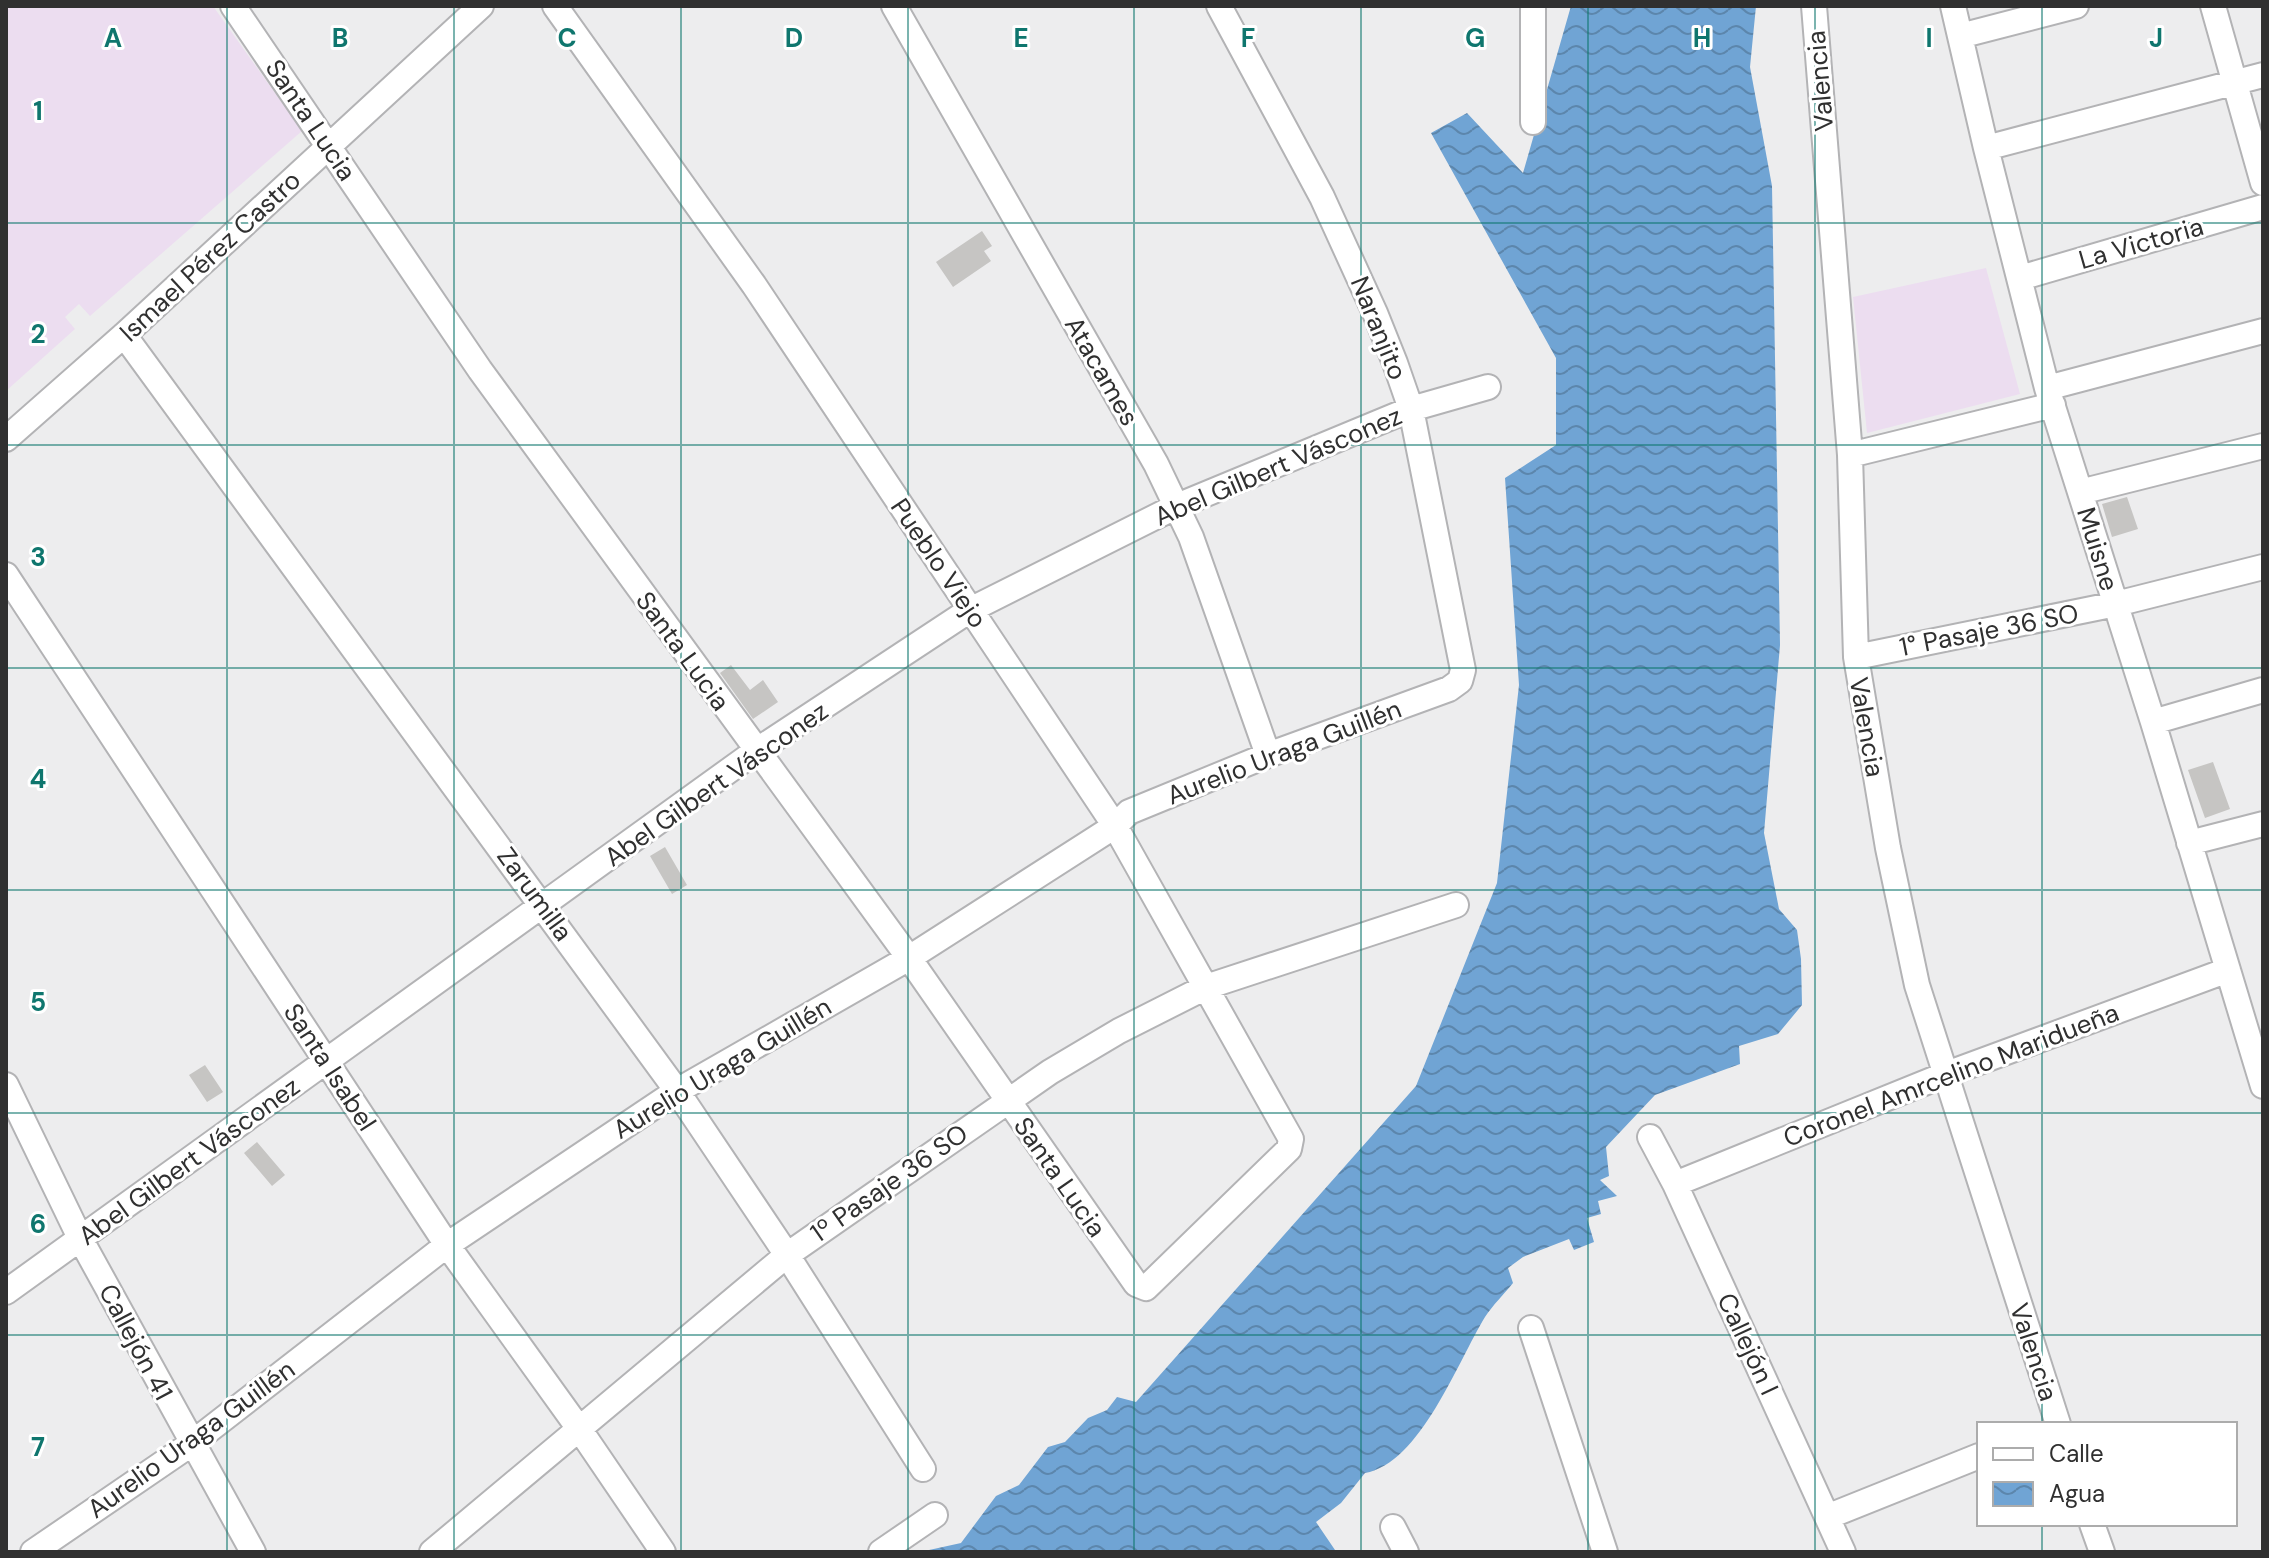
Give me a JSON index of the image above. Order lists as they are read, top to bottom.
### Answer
{
  "streets": {
    "street": [
      "Valencia",
      "Santa Lucia",
      "La Victoria",
      "Ismael Pérez Castro",
      "Naranjito",
      "Atacames",
      "Abel Gilbert Vásconez",
      "Muisne",
      "Pueblo Viejo",
      "1° Pasaje 36 SO",
      "Aurelio Uraga Guillén",
      "Zarumilla",
      "Santa Isabel",
      "Coronel Amrcelino Maridueña",
      "1º Pasaje 36 SO",
      "Callejón 41",
      "Callejón I"
    ]
  },
  "crossings": [
    ["Valencia", "1° Pasaje 36 SO"],
    ["Valencia", "Coronel Amrcelino Maridueña"],
    ["Santa Lucia", "Ismael Pérez Castro"],
    ["Santa Lucia", "Abel Gilbert Vásconez"],
    ["Santa Lucia", "Pueblo Viejo"],
    ["Santa Lucia", "Aurelio Uraga Guillén"],
    ["Santa Lucia", "1º Pasaje 36 SO"],
    ["La Victoria", "Muisne"],
    ["Ismael Pérez Castro", "Zarumilla"],
    ["Naranjito", "Abel Gilbert Vásconez"],
    ["Naranjito", "Aurelio Uraga Guillén"],
    ["Atacames", "Abel Gilbert Vásconez"],
    ["Atacames", "Aurelio Uraga Guillén"],
    ["Abel Gilbert Vásconez", "Pueblo Viejo"],
    ["Abel Gilbert Vásconez", "Zarumilla"],
    ["Abel Gilbert Vásconez", "Santa Isabel"],
    ["Abel Gilbert Vásconez", "Callejón 41"],
    ["Muisne", "1° Pasaje 36 SO"],
    ["Muisne", "Coronel Amrcelino Maridueña"],
    ["Pueblo Viejo", "Aurelio Uraga Guillén"],
    ["Pueblo Viejo", "1º Pasaje 36 SO"],
    ["Aurelio Uraga Guillén", "Zarumilla"],
    ["Aurelio Uraga Guillén", "Santa Isabel"],
    ["Aurelio Uraga Guillén", "Callejón 41"],
    ["Zarumilla", "1º Pasaje 36 SO"],
    ["Santa Isabel", "1º Pasaje 36 SO"],
    ["Coronel Amrcelino Maridueña", "Callejón I"]
  ],
  "legend": ["Calle", "Agua"],
  "grid": {
    "columns": [
      "A",
      "B",
      "C",
      "D",
      "E",
      "F",
      "G",
      "H",
      "I",
      "J"
    ],
    "rows": [
      "1",
      "2",
      "3",
      "4",
      "5",
      "6",
      "7"
    ]
  }
}
